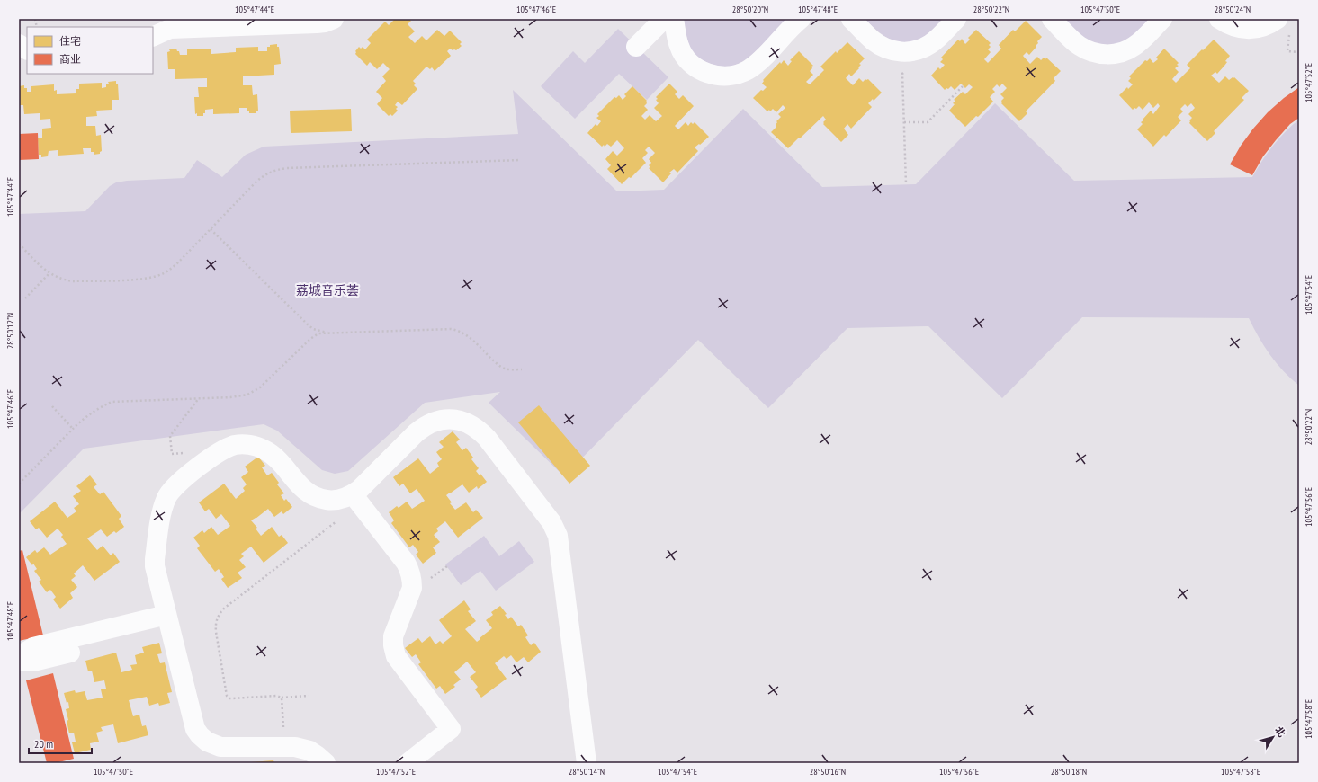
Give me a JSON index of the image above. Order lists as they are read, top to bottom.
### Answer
{
  "parks": ["荔城音乐荟"],
  "legend": ["住宅", "商业"],
  "scale_bar": "20 m",
  "north": "top right",
  "coordinates": [
    "105°47'44\"E",
    "105°47'46\"E",
    "28°50'20\"N",
    "105°47'48\"E",
    "28°50'22\"N",
    "105°47'50\"E",
    "28°50'24\"N",
    "105°47'52\"E",
    "105°47'54\"E",
    "28°50'12\"N",
    "105°47'56\"E",
    "105°47'58\"E",
    "28°50'14\"N",
    "28°50'16\"N",
    "28°50'18\"N"
  ]
}
